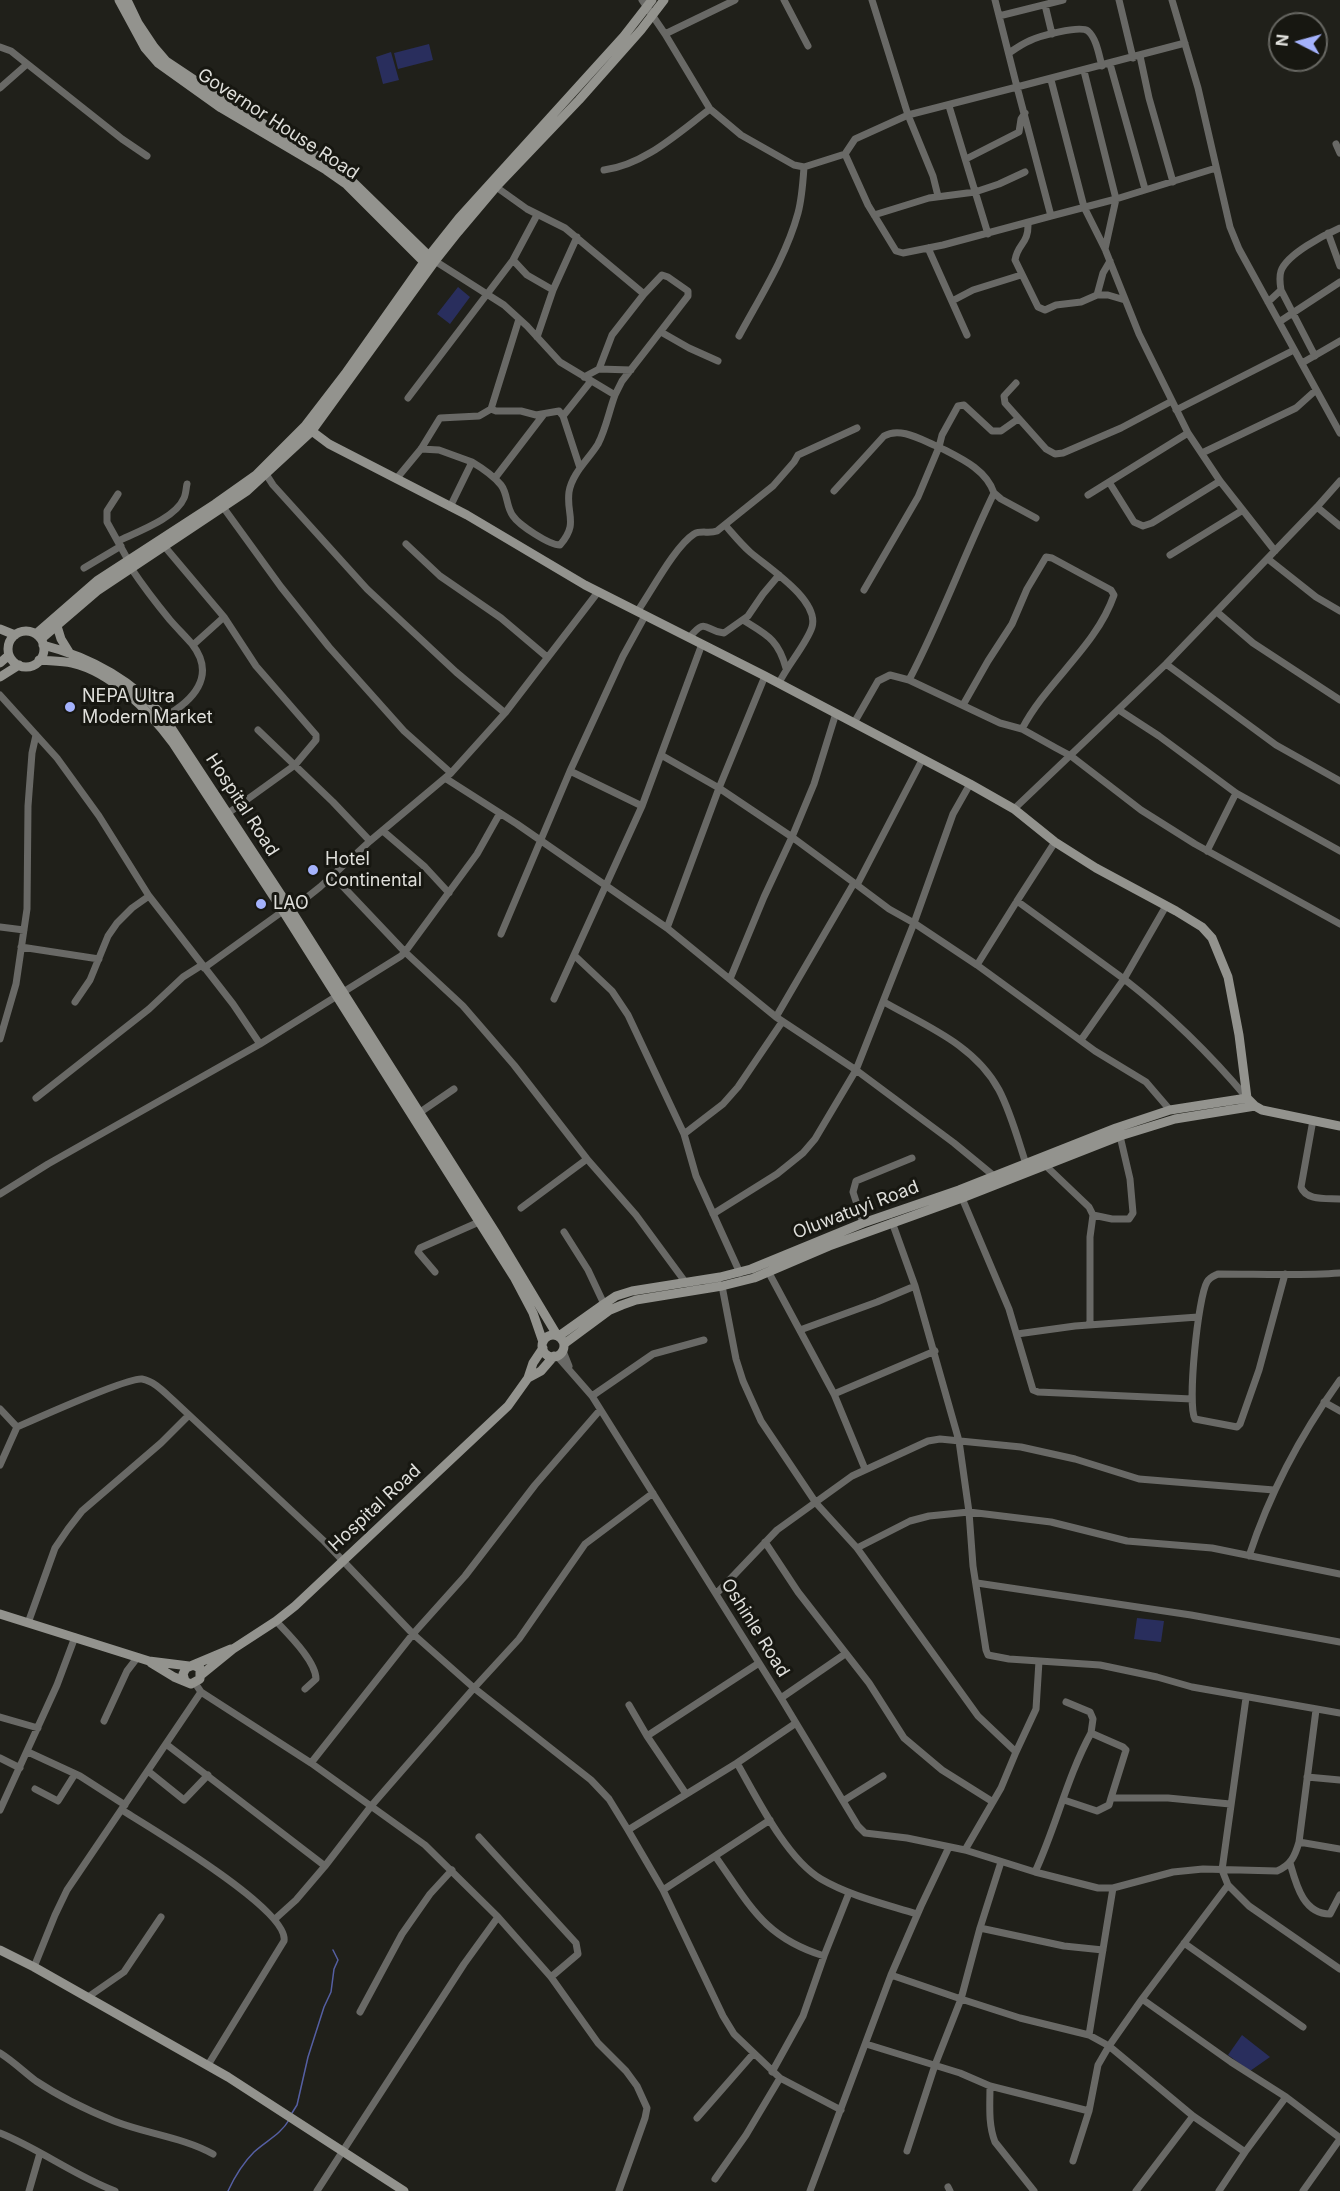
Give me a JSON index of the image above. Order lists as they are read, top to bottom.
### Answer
{
  "streets": {
    "street": [
      "Governor House Road",
      "Hospital Road",
      "Oluwatuyi Road",
      "Oshinle Road"
    ]
  },
  "places": ["NEPA Ultra Modern Market", "Hotel Continental", "LAO"],
  "north": "left"
}
